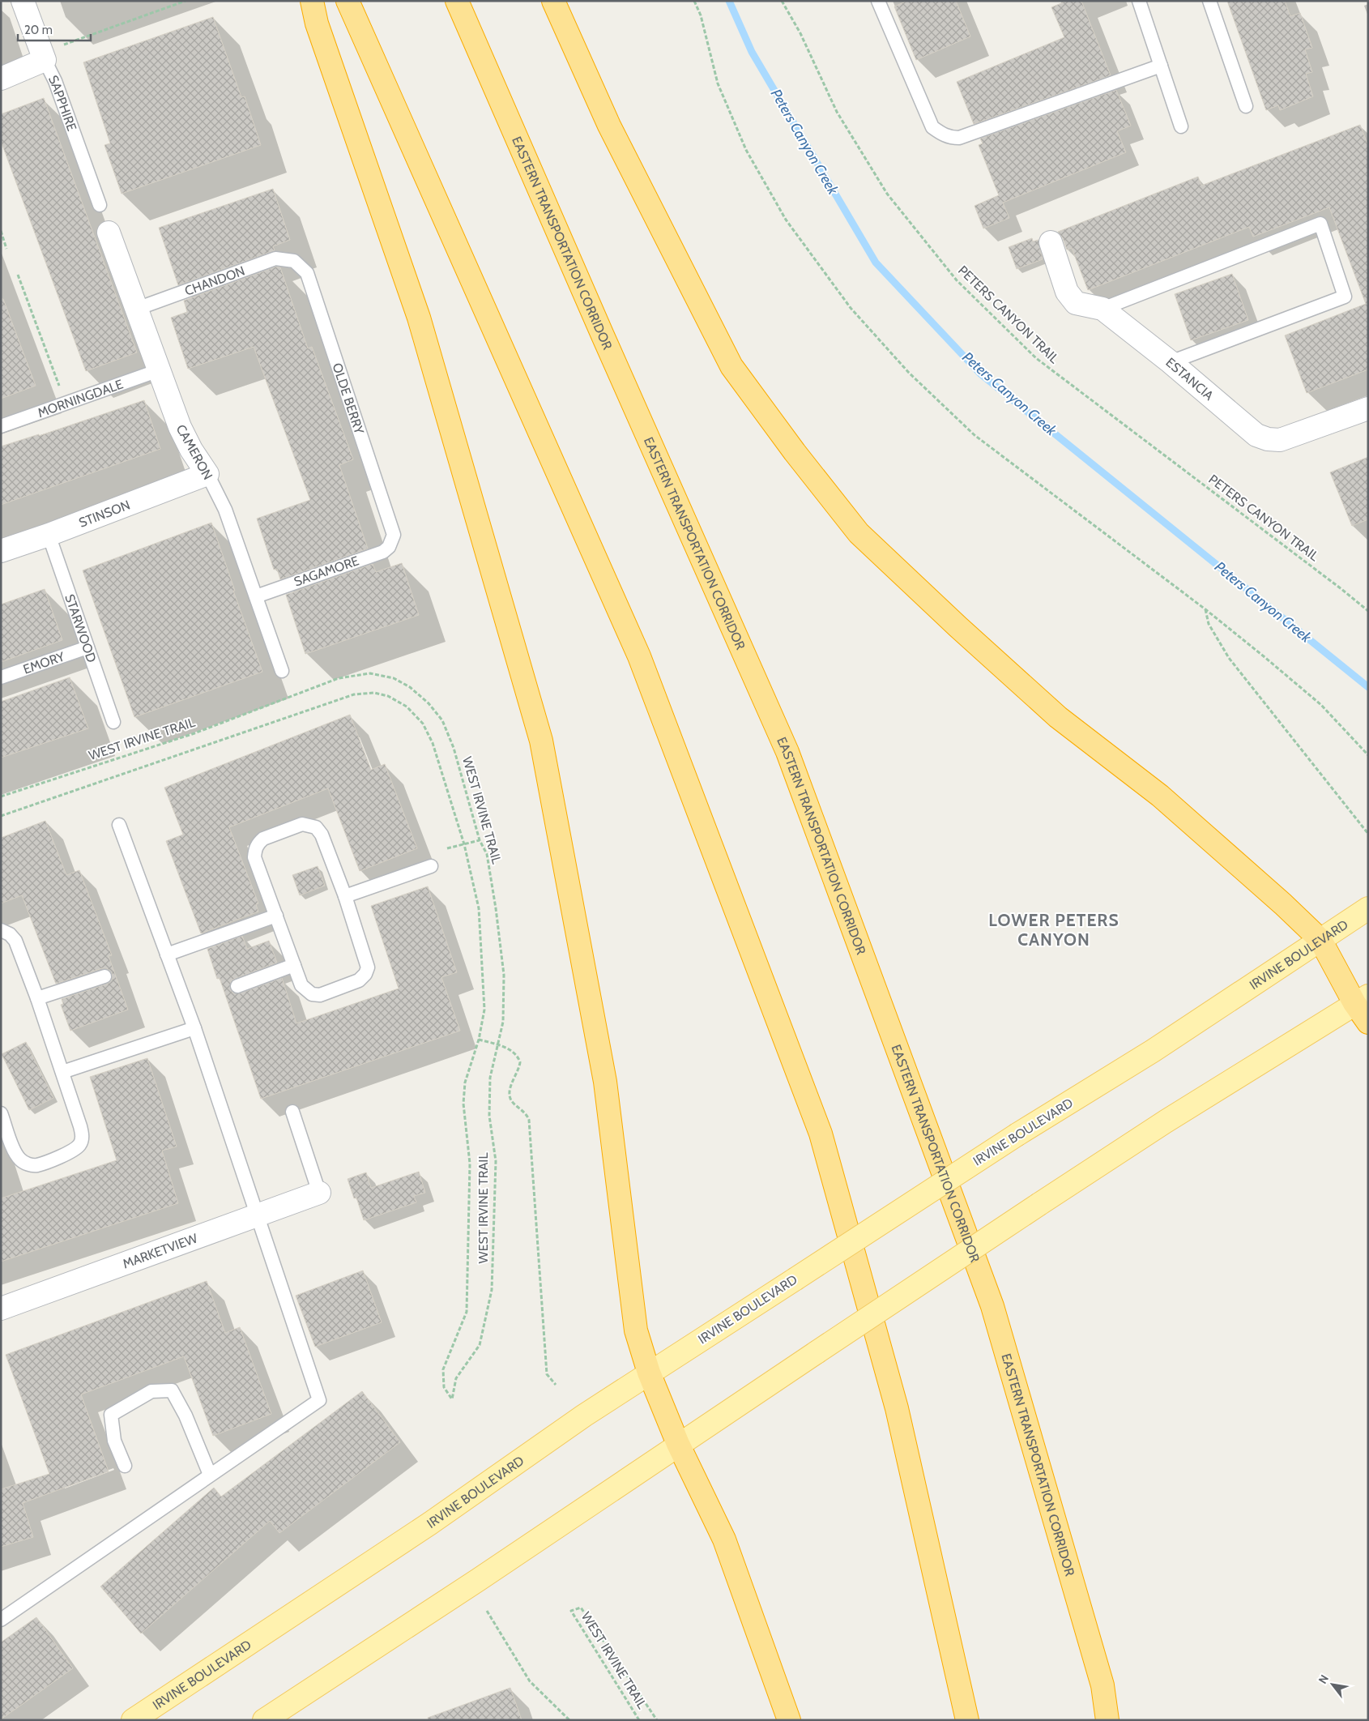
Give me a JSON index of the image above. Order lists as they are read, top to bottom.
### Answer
{
  "streets": {
    "highway": ["EASTERN TRANSPORTATION CORRIDOR"],
    "main road": ["IRVINE BOULEVARD"],
    "street": [
      "SAPPHIRE",
      "ESTANCIA",
      "CAMERON",
      "STINSON",
      "MARKETVIEW"
    ],
    "lane": [
      "CHANDON",
      "MORNINGDALE",
      "OLDE BERRY",
      "SAGAMORE",
      "STARWOOD",
      "EMORY"
    ],
    "path": ["PETERS CANYON TRAIL", "WEST IRVINE TRAIL"]
  },
  "crossings": [
    ["CHANDON", "OLDE BERRY"],
    ["CHANDON", "CAMERON"],
    ["MORNINGDALE", "CAMERON"],
    ["OLDE BERRY", "SAGAMORE"],
    ["CAMERON", "STINSON"],
    ["CAMERON", "SAGAMORE"],
    ["STINSON", "STARWOOD"],
    ["STARWOOD", "EMORY"]
  ],
  "districts": ["LOWER PETERS CANYON"],
  "water": ["Peters Canyon Creek"],
  "scale_bar": "20 m",
  "north": "top left"
}
